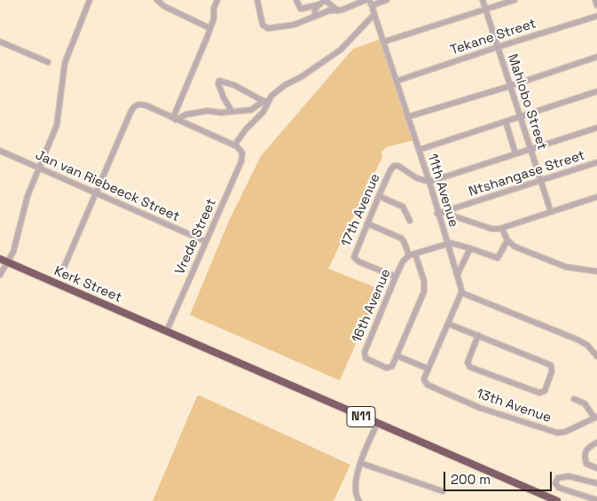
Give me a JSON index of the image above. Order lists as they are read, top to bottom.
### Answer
{
  "streets": {
    "highway": ["Kerk Street", "N11"],
    "street": [
      "Tekane Street",
      "Mahlobo Street",
      "Ntshangase Street",
      "Jan van Riebeeck Street",
      "11th Avenue",
      "17th Avenue",
      "Vrede Street",
      "16th Avenue",
      "13th Avenue"
    ]
  },
  "crossings": [
    ["Tekane Street", "Mahlobo Street"],
    ["Tekane Street", "11th Avenue"],
    ["Mahlobo Street", "Ntshangase Street"],
    ["Ntshangase Street", "11th Avenue"],
    ["Jan van Riebeeck Street", "Vrede Street"],
    ["11th Avenue", "17th Avenue"],
    ["17th Avenue", "16th Avenue"],
    ["Vrede Street", "Kerk Street"],
    ["Vrede Street", "N11"],
    ["Kerk Street", "N11"]
  ],
  "scale_bar": "200 m"
}
